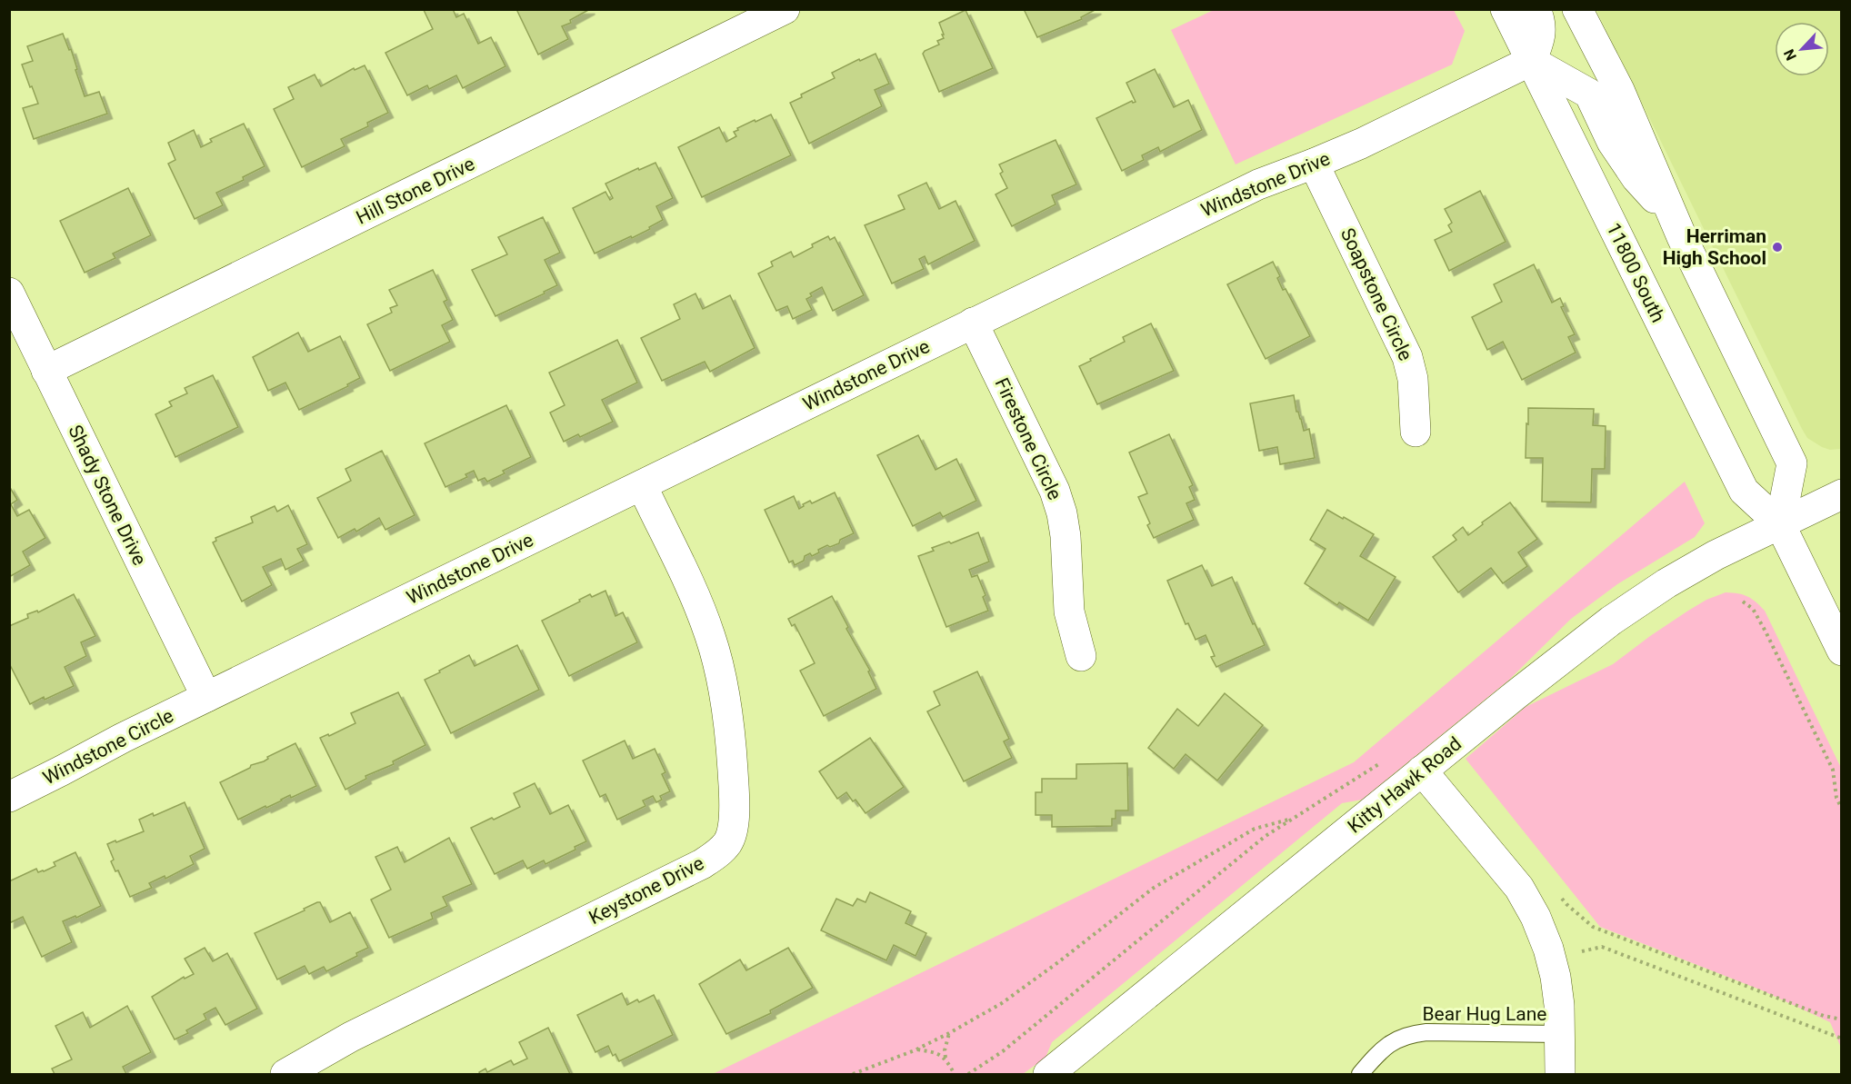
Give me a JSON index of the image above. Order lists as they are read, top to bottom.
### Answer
{
  "streets": {
    "street": [
      "Windstone Drive",
      "Hill Stone Drive",
      "11800 South",
      "Soapstone Circle",
      "Firestone Circle",
      "Shady Stone Drive",
      "Windstone Circle",
      "Kitty Hawk Road",
      "Keystone Drive"
    ],
    "lane": ["Bear Hug Lane"]
  },
  "crossings": [
    ["Windstone Drive", "11800 South"],
    ["Windstone Drive", "Soapstone Circle"],
    ["Windstone Drive", "Firestone Circle"],
    ["Windstone Drive", "Shady Stone Drive"],
    ["Windstone Drive", "Windstone Circle"],
    ["Windstone Drive", "Keystone Drive"],
    ["Hill Stone Drive", "Shady Stone Drive"],
    ["11800 South", "Kitty Hawk Road"],
    ["Shady Stone Drive", "Windstone Circle"]
  ],
  "places": ["Herriman High School"],
  "north": "bottom left"
}
